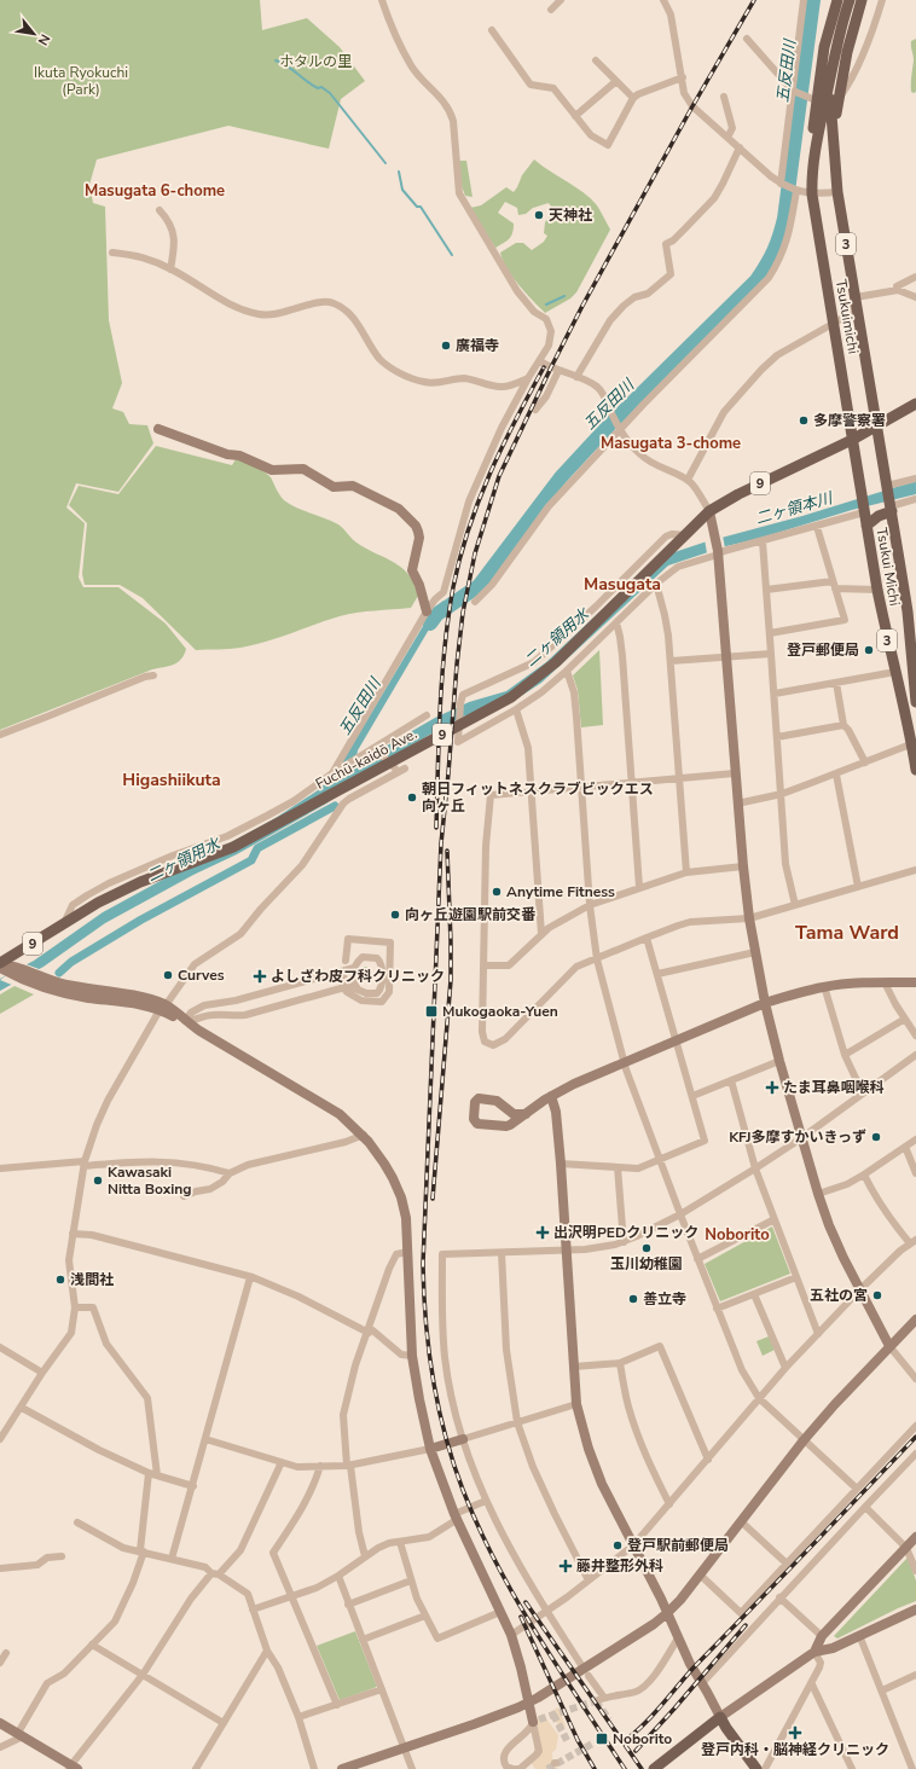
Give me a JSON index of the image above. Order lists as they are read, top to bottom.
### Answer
{
  "streets": {
    "main road": [
      "3",
      "Tsukuimichi",
      "9",
      "Tsukui Michi",
      "Fuchū-kaidō Ave."
    ]
  },
  "crossings": [
    ["3", "Tsukuimichi"],
    ["Tsukuimichi", "Tsukui Michi"],
    ["Tsukuimichi", "Fuchū-kaidō Ave."],
    ["9", "Fuchū-kaidō Ave."]
  ],
  "districts": [
    "Masugata 6-chome",
    "Masugata 3-chome",
    "Masugata",
    "Higashiikuta",
    "Tama Ward",
    "Noborito"
  ],
  "water": ["五反田川", "二ヶ領本川", "二ヶ領用水"],
  "parks": ["ホタルの里", "Ikuta Ryokuchi (Park)"],
  "places": {
    "other": [
      "天神社",
      "廣福寺",
      "多摩警察署",
      "登戸郵便局",
      "朝日フィットネスクラブビックエス 向ヶ丘",
      "Anytime Fitness",
      "向ヶ丘遊園駅前交番",
      "Curves",
      "KFJ多摩すかいきっず",
      "Kawasaki Nitta Boxing",
      "玉川幼稚園",
      "浅間社",
      "五社の宮",
      "善立寺",
      "登戸駅前郵便局"
    ],
    "health": [
      "よしざわ皮フ科クリニック",
      "たま耳鼻咽喉科",
      "出沢明PEDクリニック",
      "藤井整形外科",
      "登戸内科・脳神経クリニック"
    ],
    "transit": ["Mukogaoka-Yuen", "Noborito"]
  },
  "north": "bottom right"
}
